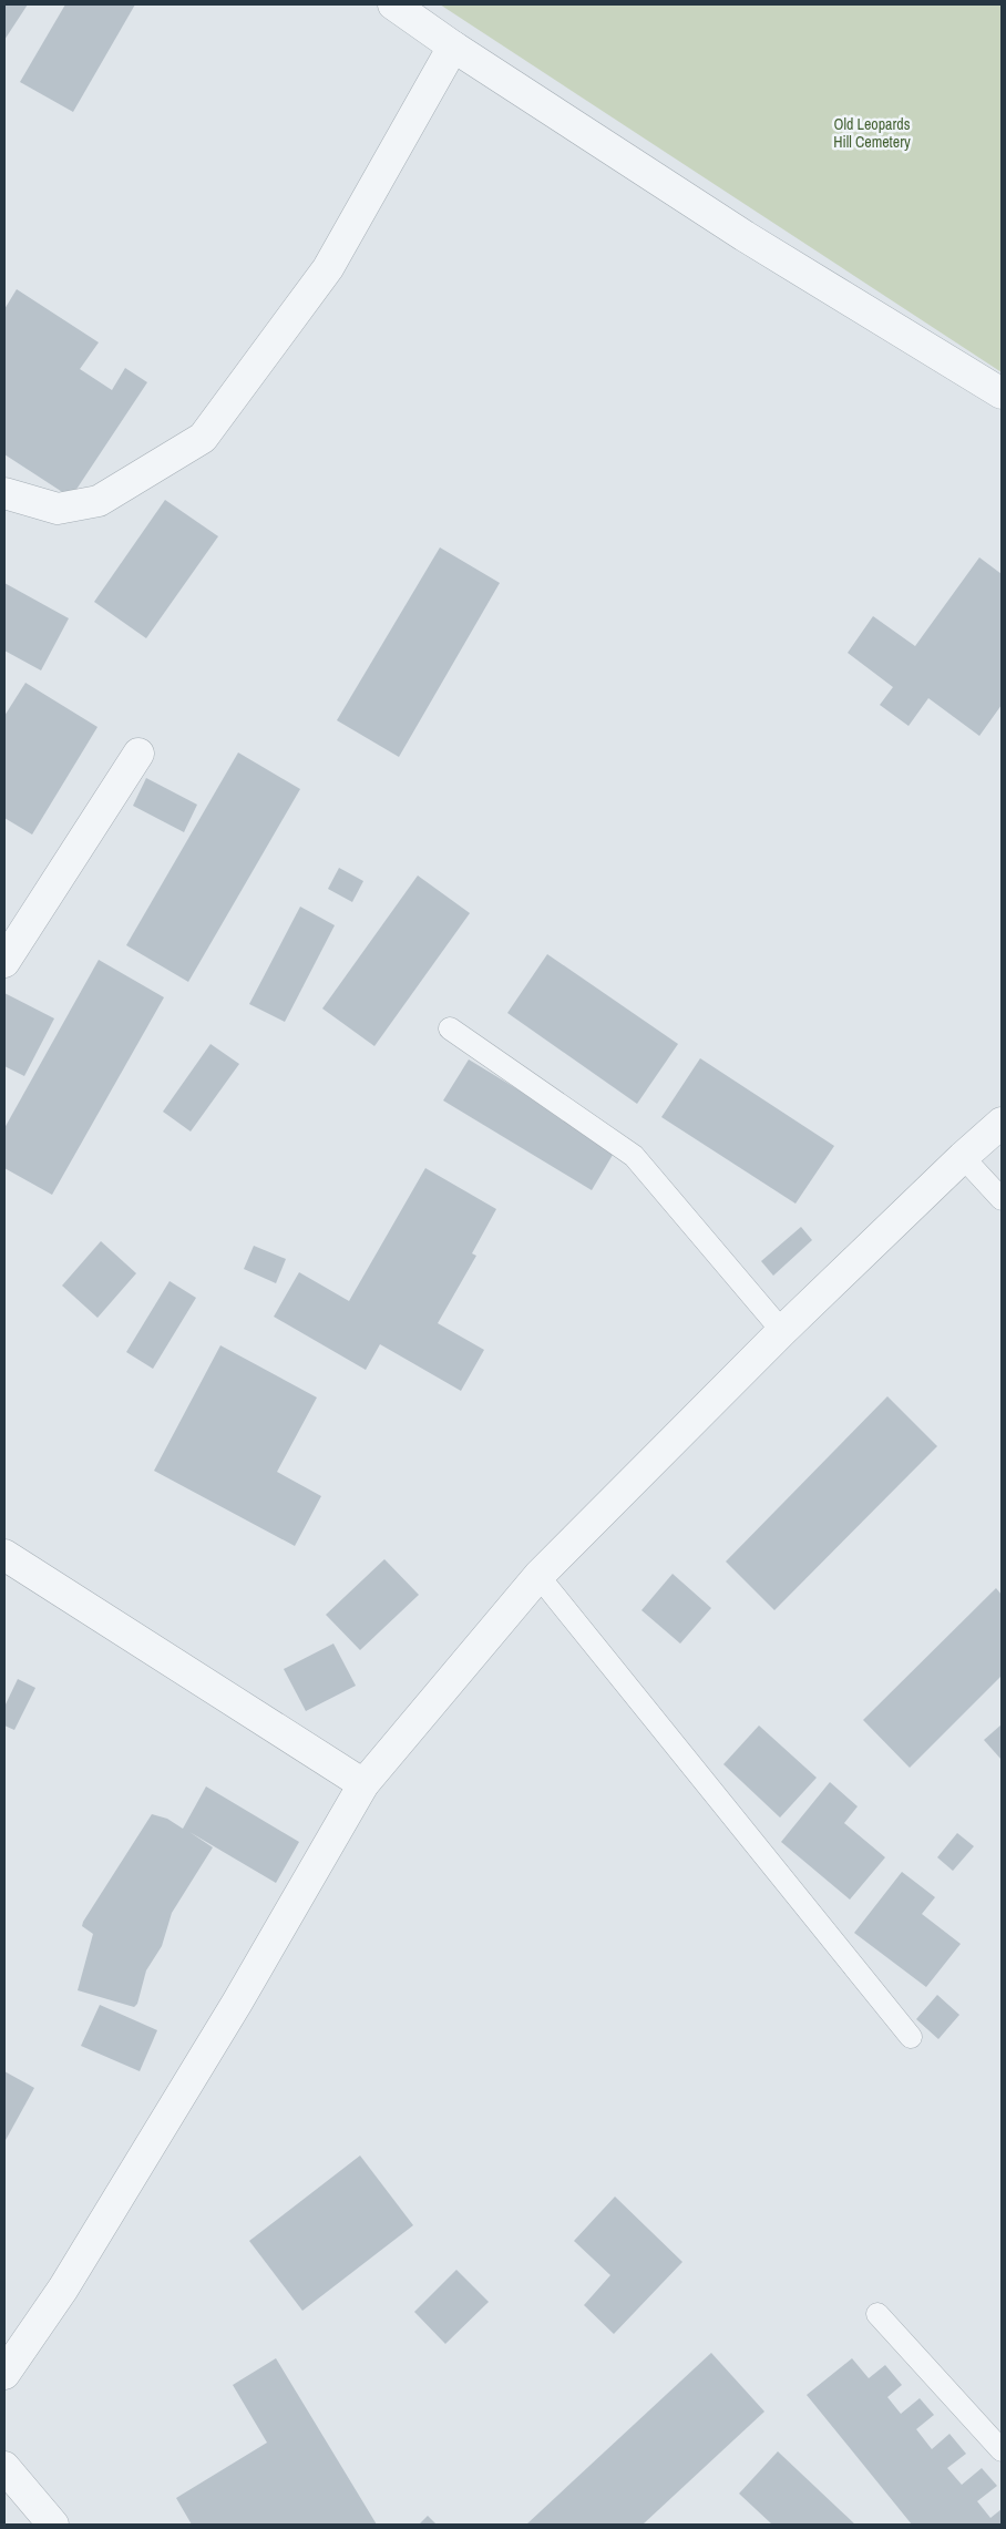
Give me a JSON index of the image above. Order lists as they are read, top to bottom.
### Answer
{
  "parks": ["Old Leopards Hill Cemetery"]
}
